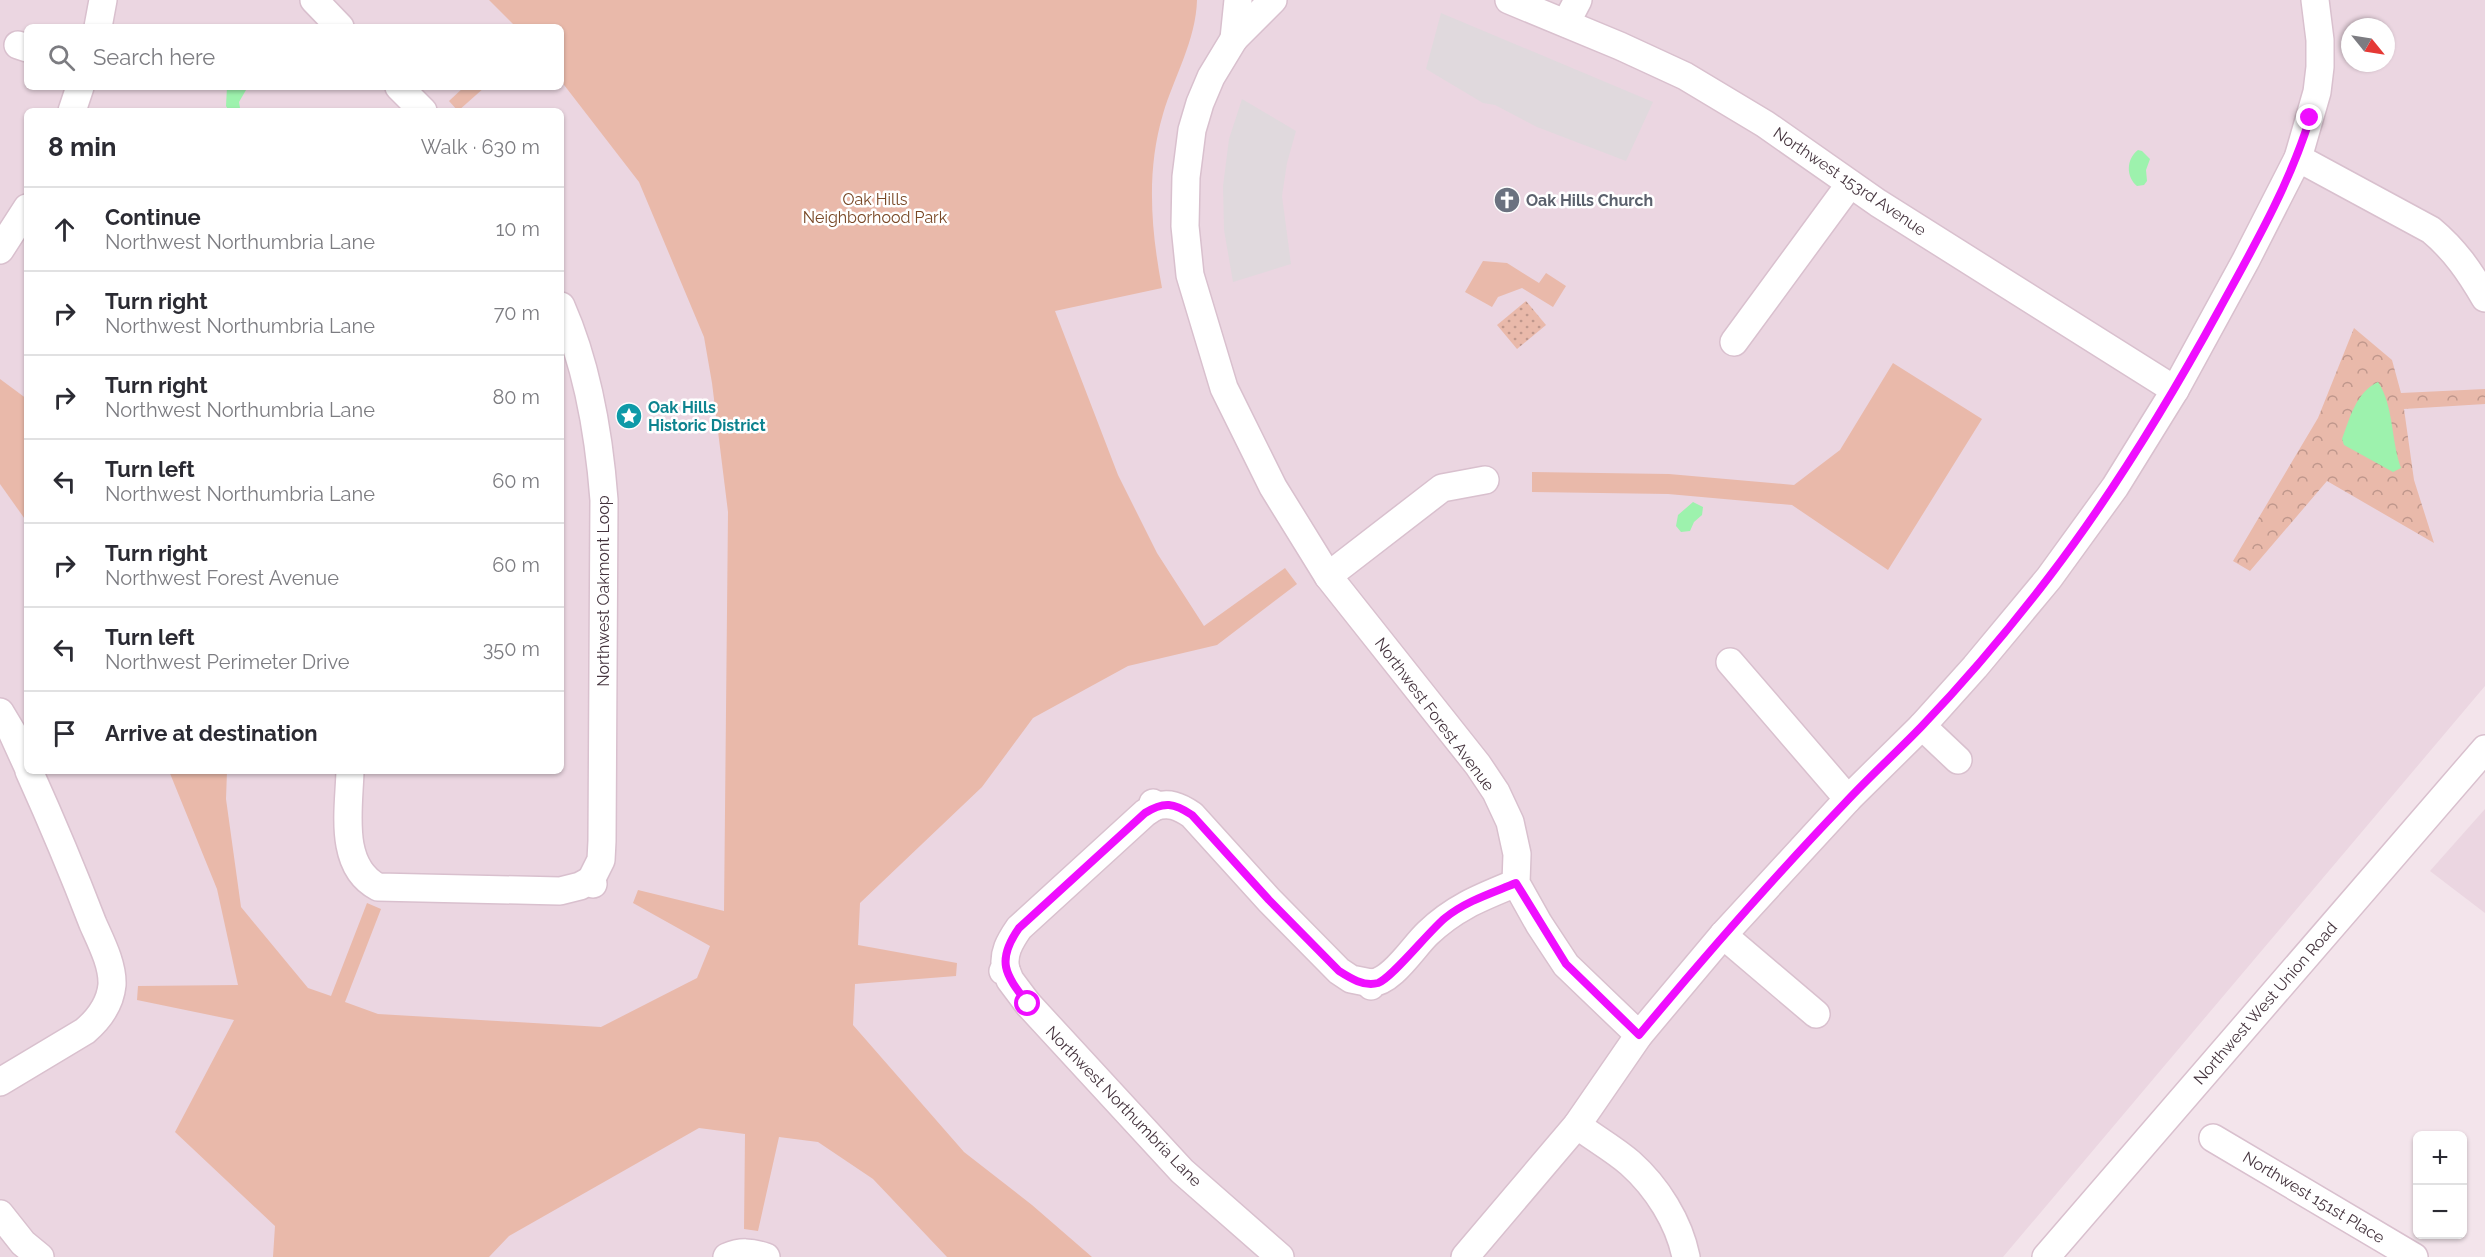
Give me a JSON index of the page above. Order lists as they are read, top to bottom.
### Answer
{
  "streets": {
    "street": [
      "Northwest 153rd Avenue",
      "Northwest Oakmont Loop",
      "Northwest Forest Avenue",
      "Northwest West Union Road",
      "Northwest Northumbria Lane",
      "Northwest 151st Place"
    ]
  },
  "crossings": [
    ["Northwest Forest Avenue", "Northwest Northumbria Lane"]
  ],
  "parks": ["Oak Hills Neighborhood Park"],
  "places": {
    "church": ["Oak Hills Church"],
    "place": ["Oak Hills Historic District"]
  },
  "north": "bottom right",
  "page": {
    "search": "Search here",
    "heading": ["8 min", "Walk · 630 m"],
    "list": [
      ["Continue", "Northwest Northumbria Lane", "10 m"],
      ["Turn right", "Northwest Northumbria Lane", "70 m"],
      ["Turn right", "Northwest Northumbria Lane", "80 m"],
      ["Turn left", "Northwest Northumbria Lane", "60 m"],
      ["Turn right", "Northwest Forest Avenue", "60 m"],
      ["Turn left", "Northwest Perimeter Drive", "350 m"],
      "Arrive at destination"
    ],
    "map_buttons": ["+", "−"]
  }
}
